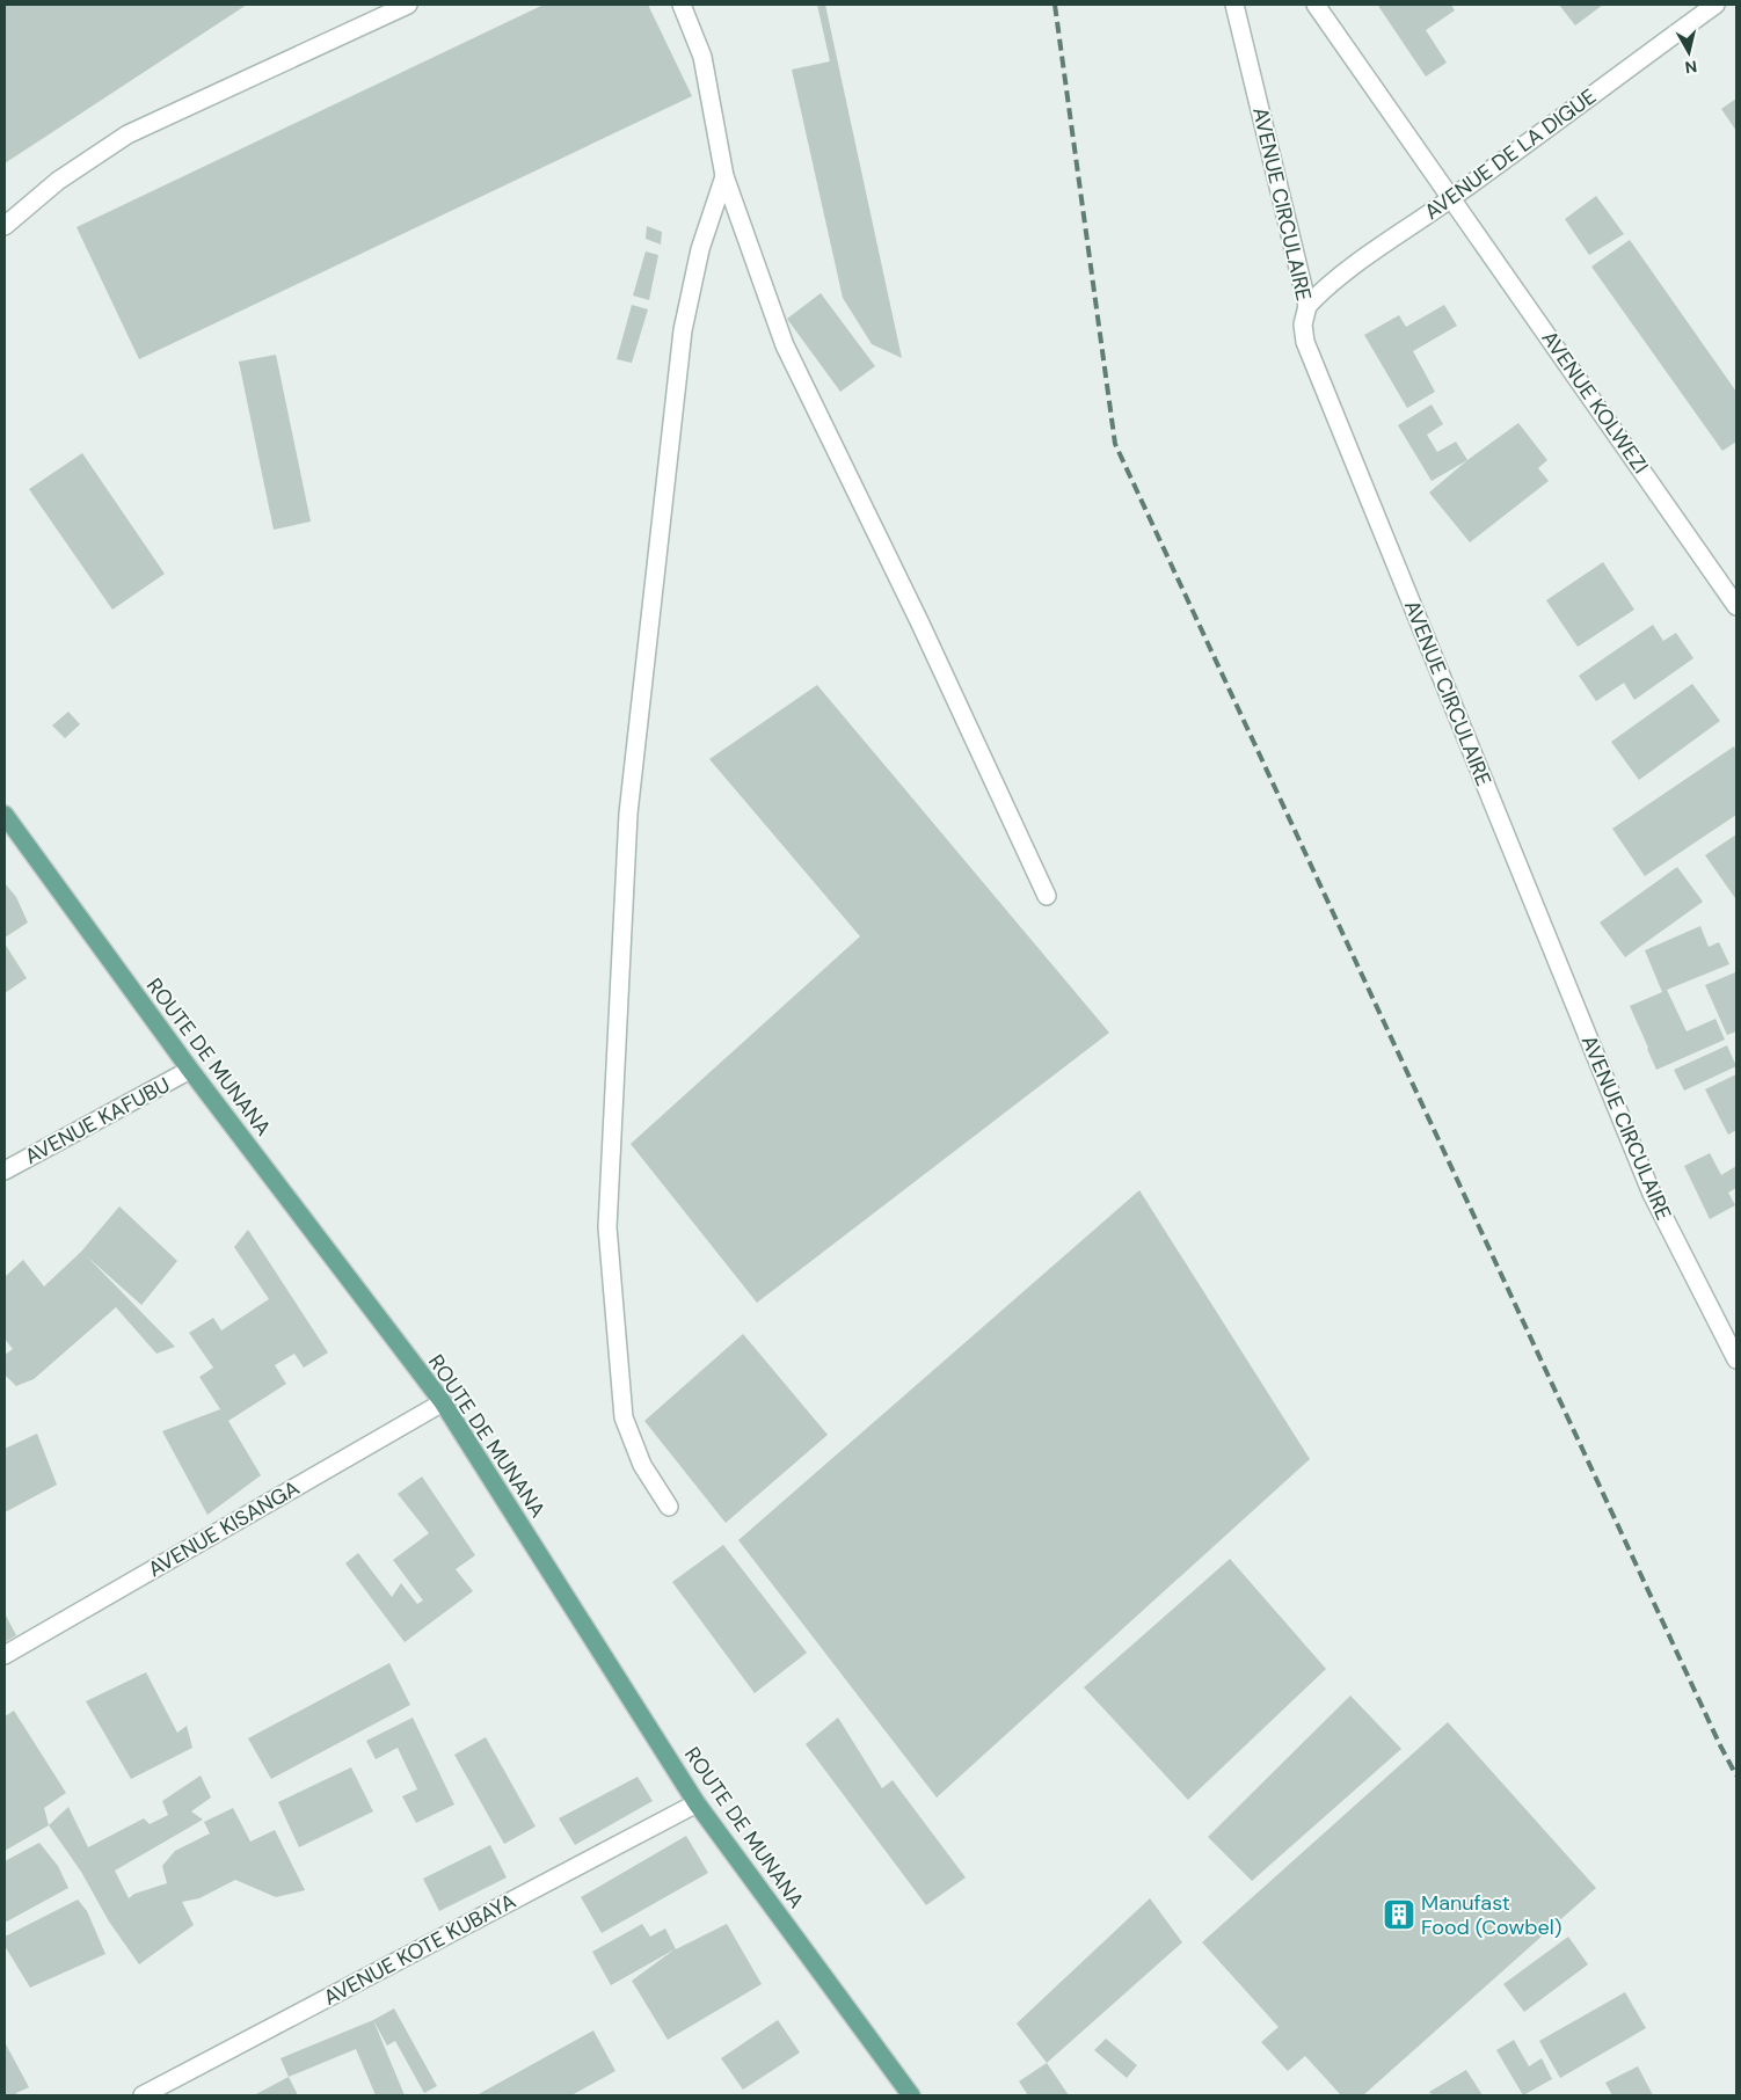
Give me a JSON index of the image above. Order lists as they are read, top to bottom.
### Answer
{
  "streets": {
    "main road": ["ROUTE DE MUNANA"],
    "street": [
      "AVENUE DE LA DIGUE",
      "AVENUE CIRCULAIRE",
      "AVENUE KOLWEZI",
      "AVENUE KAFUBU",
      "AVENUE KISANGA",
      "AVENUE KOTE KUBAYA"
    ]
  },
  "crossings": [
    ["AVENUE DE LA DIGUE", "AVENUE CIRCULAIRE"],
    ["AVENUE DE LA DIGUE", "AVENUE KOLWEZI"],
    ["ROUTE DE MUNANA", "AVENUE KAFUBU"],
    ["ROUTE DE MUNANA", "AVENUE KISANGA"],
    ["ROUTE DE MUNANA", "AVENUE KOTE KUBAYA"]
  ],
  "places": {
    "building": ["Manufast Food (Cowbel)"]
  },
  "north": "bottom"
}
